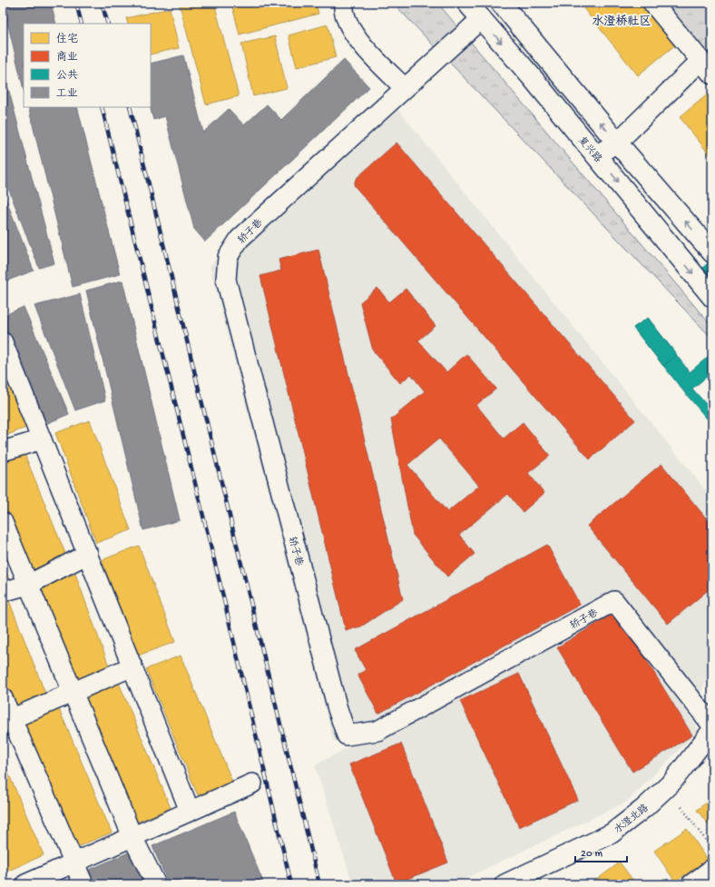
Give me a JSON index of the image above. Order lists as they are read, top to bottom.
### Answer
{
  "streets": {
    "main road": ["复兴路"],
    "street": ["轿子巷", "水澄北路"]
  },
  "crossings": [
    ["复兴路", "轿子巷"]
  ],
  "districts": ["水澄桥社区"],
  "legend": [
    "住宅",
    "商业",
    "公共",
    "工业"
  ],
  "scale_bar": "20 m"
}
